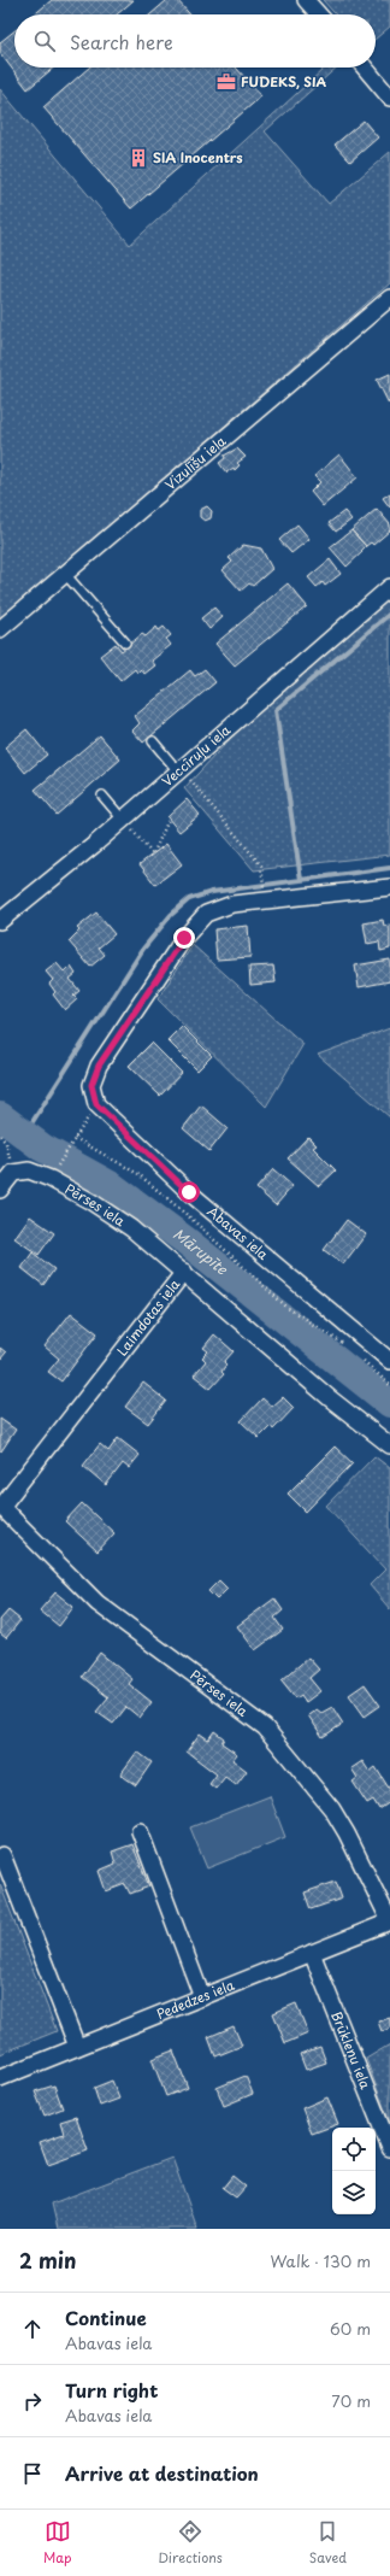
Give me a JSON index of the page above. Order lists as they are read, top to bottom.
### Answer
{
  "streets": {
    "street": [
      "Vizulīšu iela",
      "Veccīruļu iela",
      "Pērses iela",
      "Abavas iela",
      "Laimdotas iela",
      "Pededzes iela",
      "Brūkleņu iela"
    ]
  },
  "crossings": [
    ["Pērses iela", "Laimdotas iela"],
    ["Pērses iela", "Pededzes iela"],
    ["Pededzes iela", "Brūkleņu iela"]
  ],
  "water": ["Mārupīte"],
  "places": {
    "office": ["FUDEKS, SIA"],
    "building": ["SIA Inocentrs"]
  },
  "page": {
    "search": "Search here",
    "heading": ["2 min", "Walk · 130 m"],
    "list": [
      ["Continue", "Abavas iela", "60 m"],
      ["Turn right", "Abavas iela", "70 m"],
      "Arrive at destination"
    ],
    "nav": ["Map", "Directions", "Saved"]
  }
}
